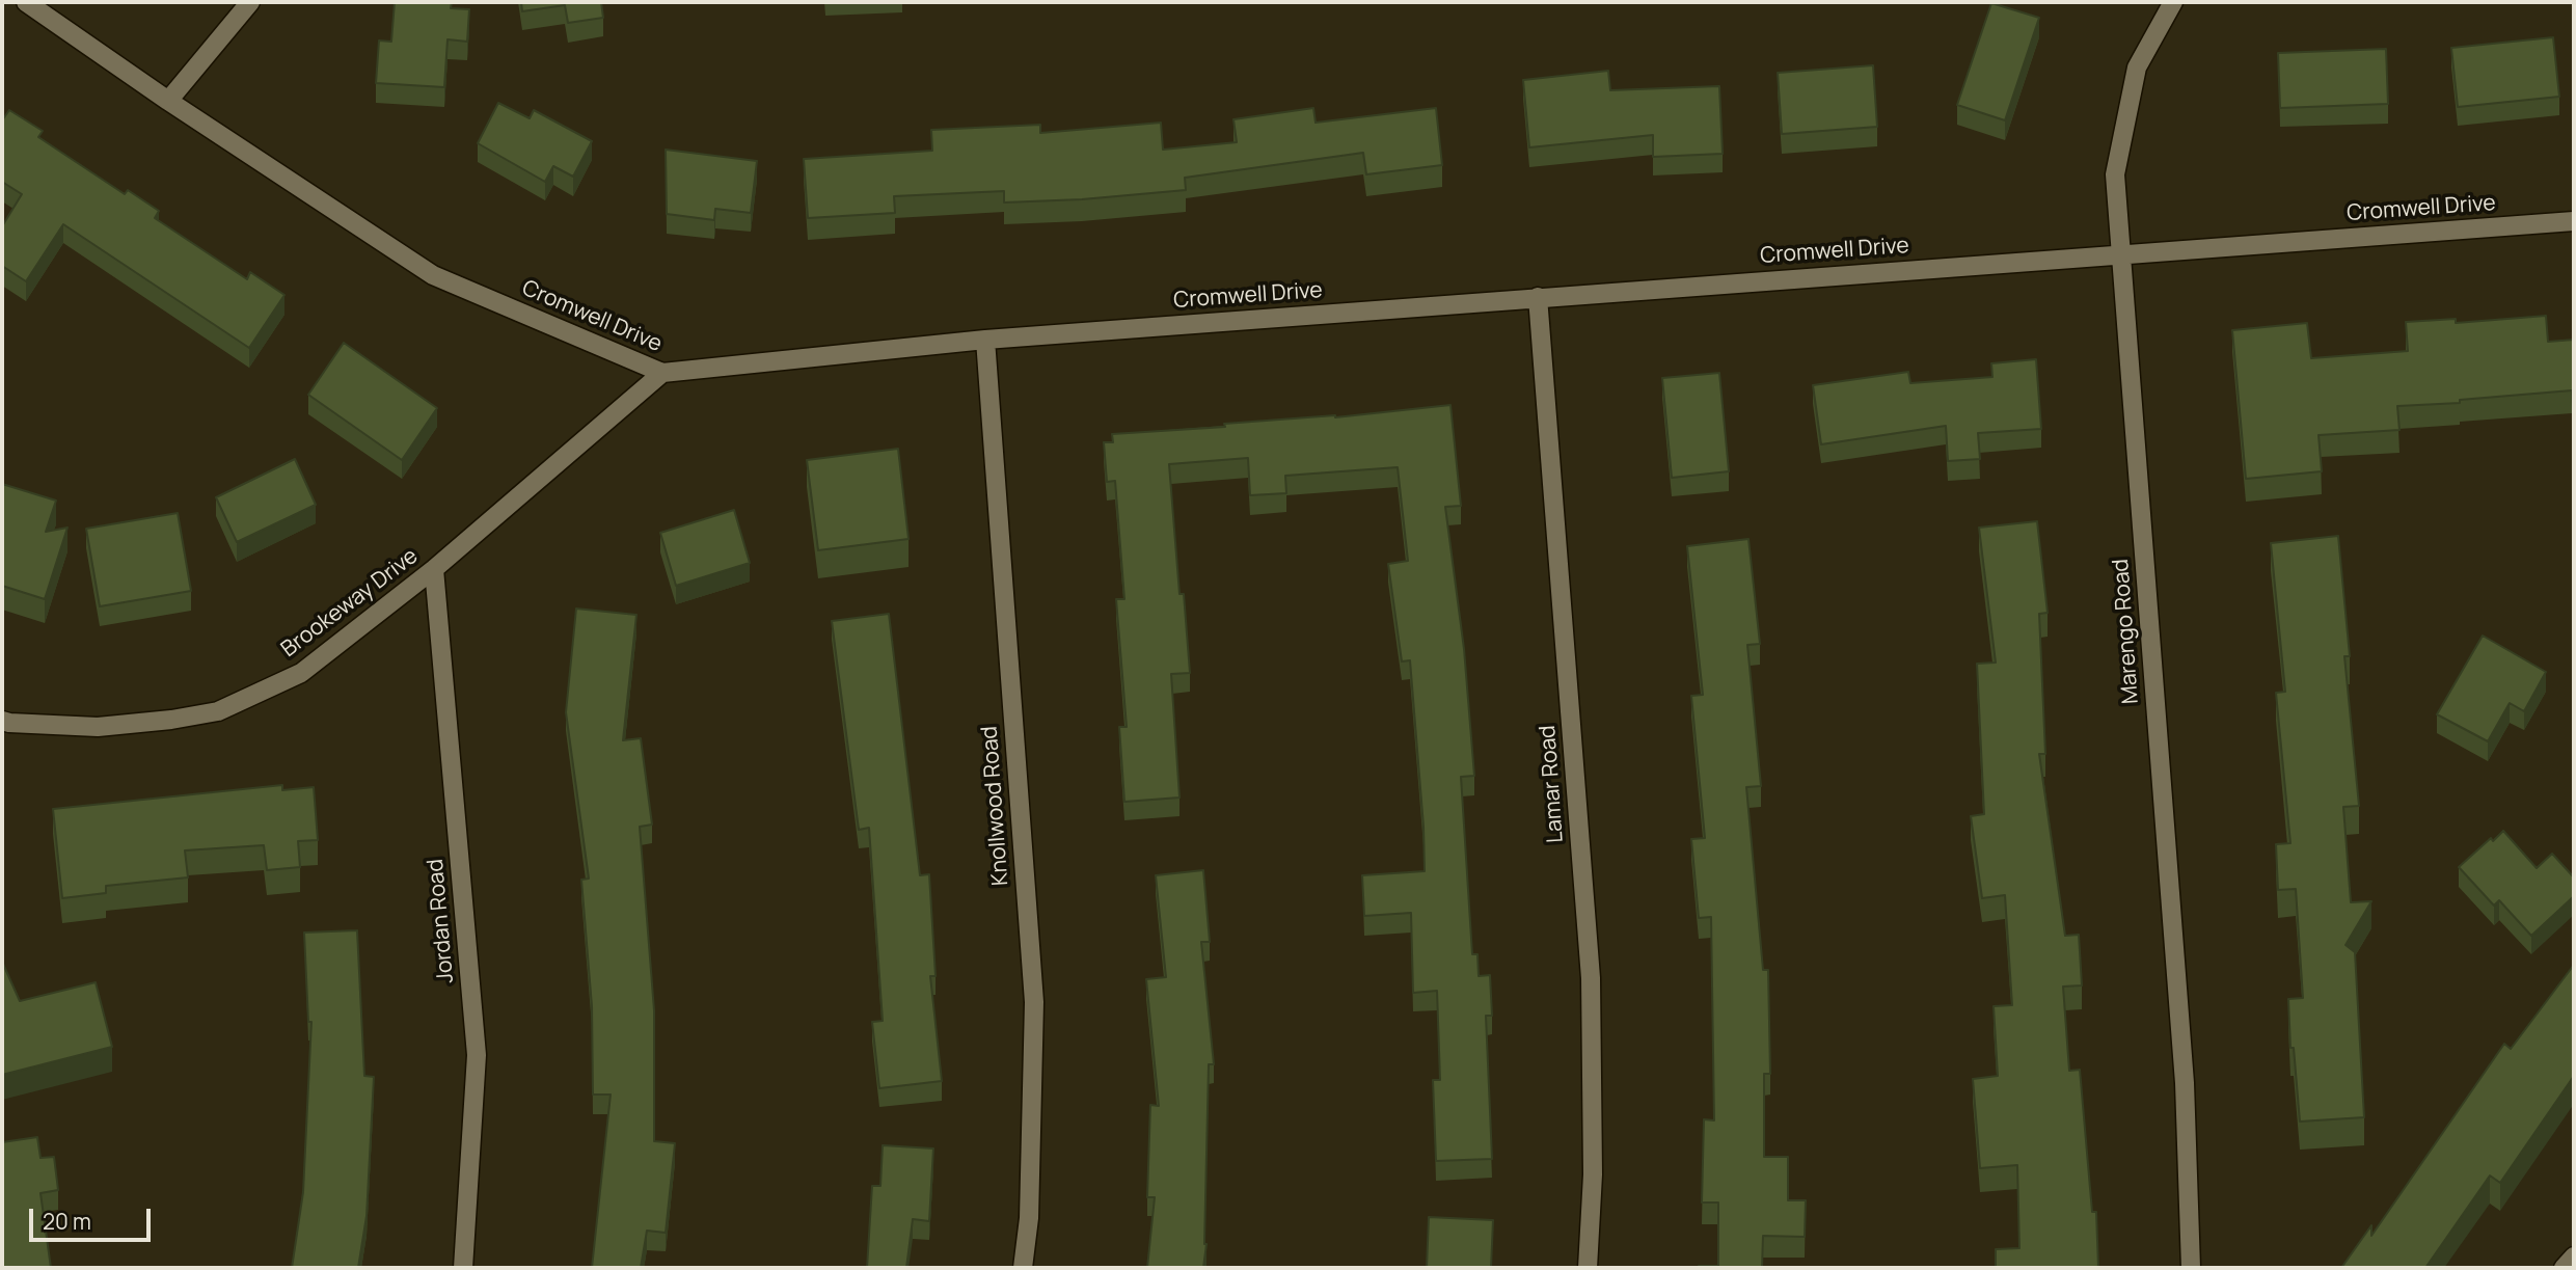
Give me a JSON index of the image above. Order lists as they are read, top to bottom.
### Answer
{
  "streets": {
    "street": [
      "Cromwell Drive",
      "Brookeway Drive",
      "Marengo Road",
      "Lamar Road",
      "Knollwood Road",
      "Jordan Road"
    ]
  },
  "crossings": [
    ["Cromwell Drive", "Brookeway Drive"],
    ["Cromwell Drive", "Marengo Road"],
    ["Cromwell Drive", "Lamar Road"],
    ["Cromwell Drive", "Knollwood Road"],
    ["Brookeway Drive", "Jordan Road"]
  ],
  "scale_bar": "20 m"
}
